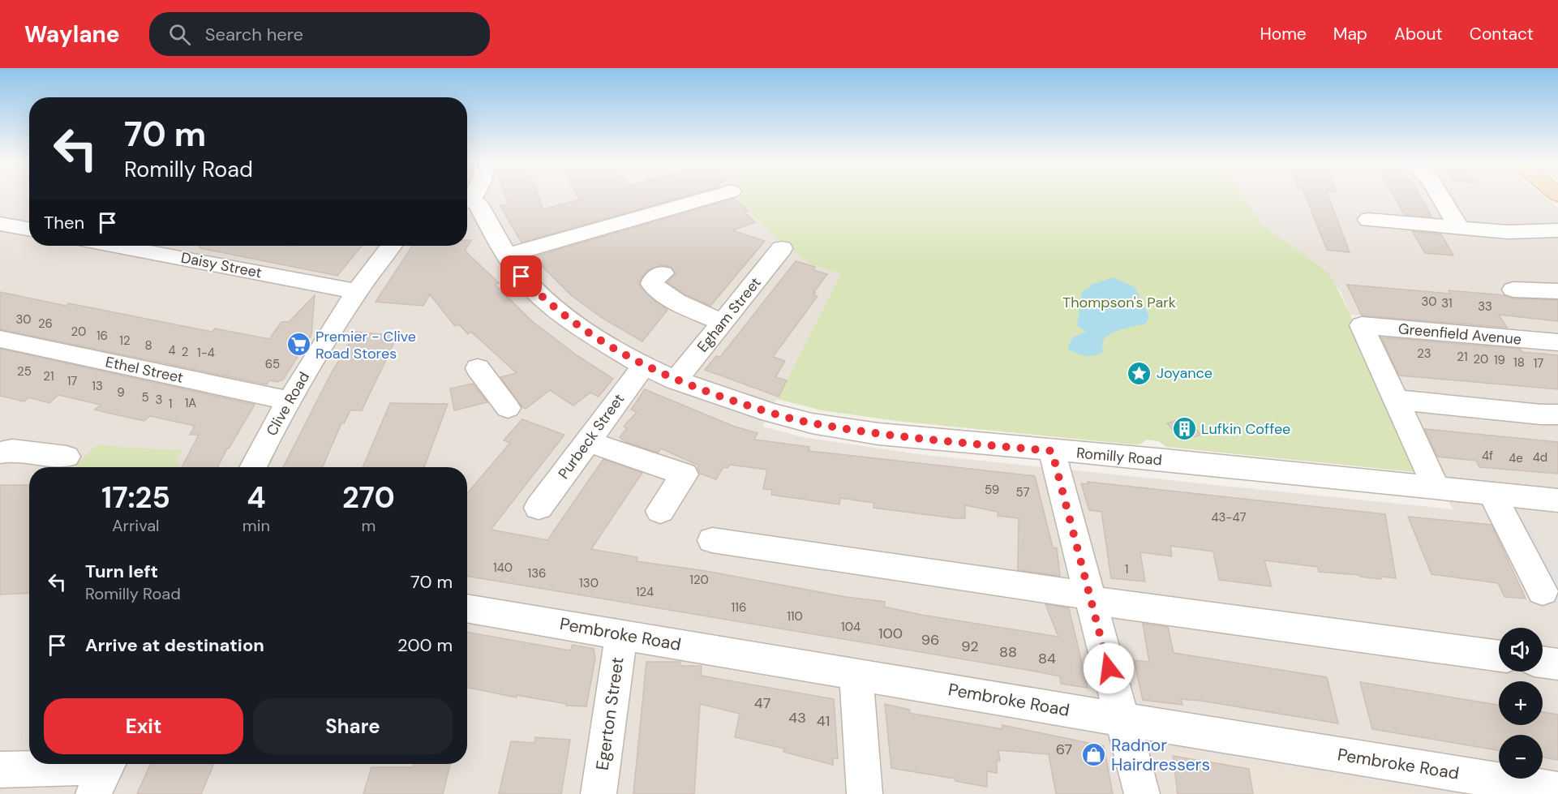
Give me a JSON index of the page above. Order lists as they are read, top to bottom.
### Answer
{
  "streets": {
    "street": [
      "Daisy Street",
      "Egham Street",
      "Greenfield Avenue",
      "Ethel Street",
      "Clive Road",
      "Purbeck Street",
      "Romilly Road",
      "Pembroke Road",
      "Egerton Street"
    ]
  },
  "crossings": [
    ["Daisy Street", "Clive Road"],
    ["Egham Street", "Romilly Road"],
    ["Ethel Street", "Clive Road"],
    ["Purbeck Street", "Romilly Road"],
    ["Pembroke Road", "Egerton Street"]
  ],
  "parks": ["Thompson's Park"],
  "places": {
    "supermarket": ["Premier - Clive Road Stores"],
    "place": ["Joyance"],
    "building": ["Lufkin Coffee"],
    "shop": ["Radnor Hairdressers"]
  },
  "house_numbers": [
    "30",
    "31",
    "33",
    "30",
    "26",
    "20",
    "16",
    "12",
    "8",
    "4",
    "2",
    "1-4",
    "23",
    "21",
    "20",
    "19",
    "18",
    "17",
    "65",
    "25",
    "21",
    "17",
    "13",
    "9",
    "5",
    "3",
    "1A",
    "1",
    "4f",
    "4d",
    "4e",
    "59",
    "57",
    "43-47",
    "140",
    "1",
    "136",
    "120",
    "130",
    "124",
    "116",
    "110",
    "104",
    "100",
    "96",
    "92",
    "88",
    "84",
    "47",
    "43",
    "41",
    "67"
  ],
  "page": {
    "header": "Waylane",
    "search": "Search here",
    "nav": [
      "Home",
      "Map",
      "About",
      "Contact"
    ],
    "turn": ["70 m", "Romilly Road"],
    "then": "Then",
    "eta": [
      "17:25",
      "Arrival",
      "4",
      "min",
      "270",
      "m"
    ],
    "list": [
      {
        "name": "Turn left",
        "note": "Romilly Road",
        "value": "70 m"
      },
      {
        "name": "Arrive at destination",
        "value": "200 m"
      }
    ],
    "map_buttons": ["+", "−"],
    "buttons": ["Exit", "Share"]
  }
}
